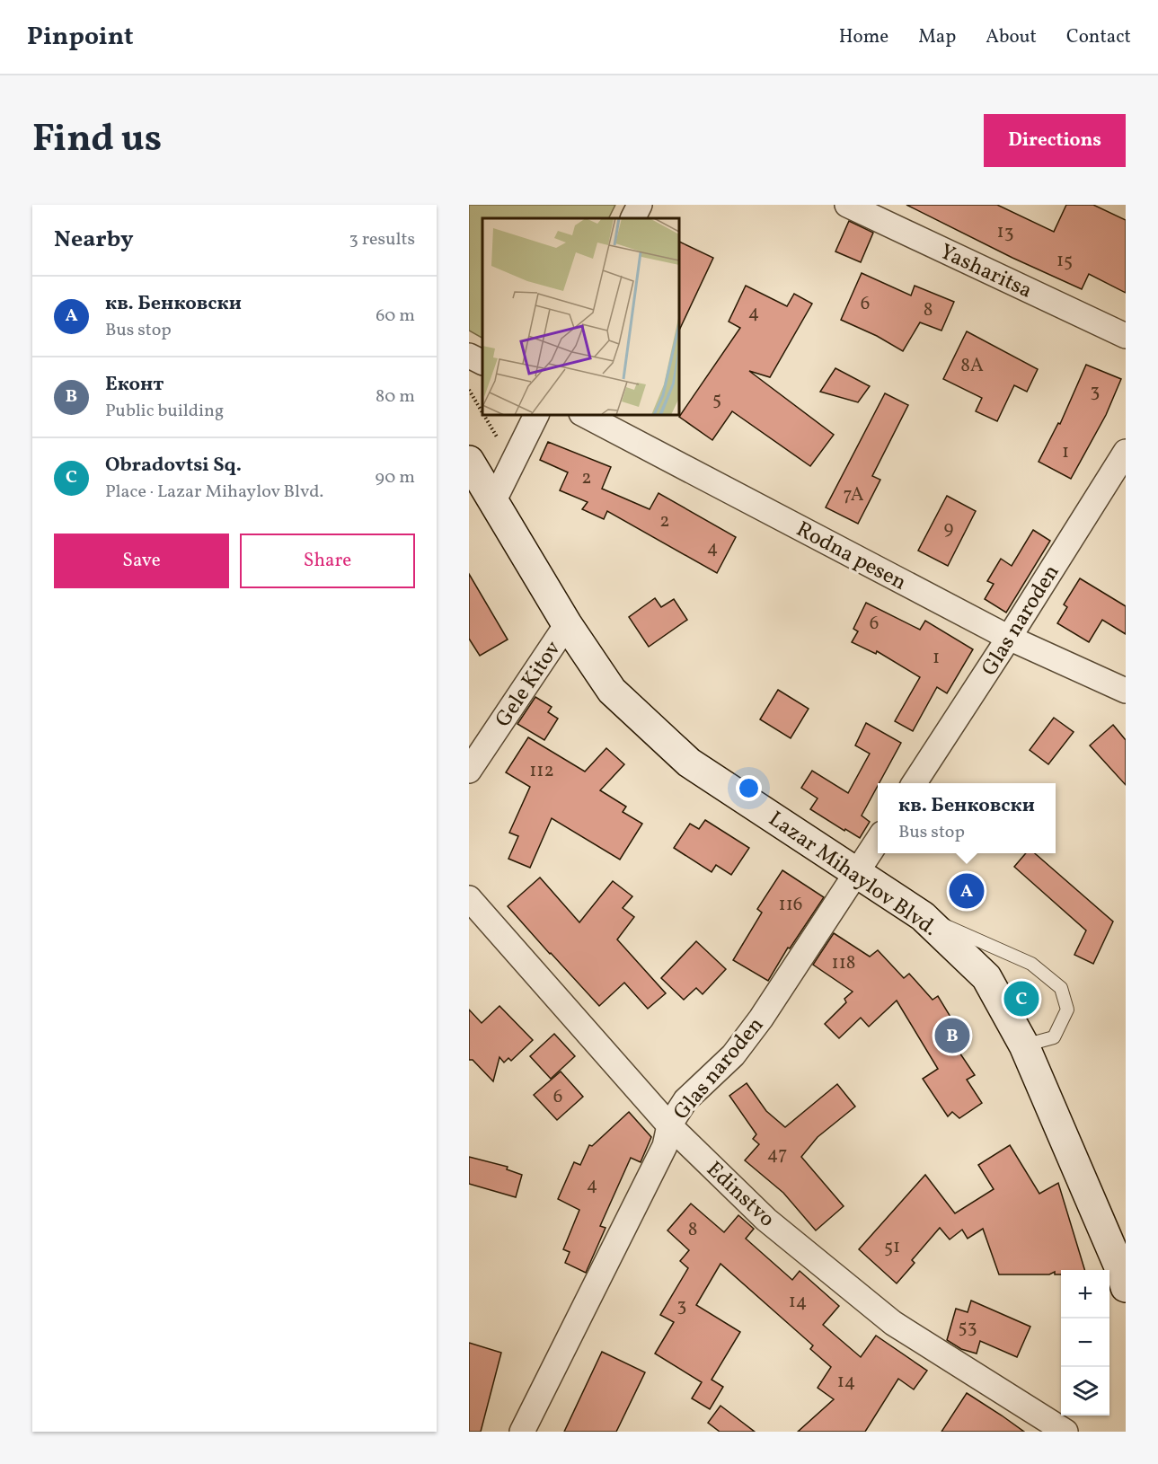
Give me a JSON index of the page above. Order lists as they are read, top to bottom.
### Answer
{
  "streets": {
    "street": [
      "Yasharitsa",
      "Rodna pesen",
      "Glas naroden",
      "Gele Kitov",
      "Lazar Mihaylov Blvd.",
      "Edinstvo"
    ]
  },
  "crossings": [
    ["Rodna pesen", "Glas naroden"],
    ["Glas naroden", "Lazar Mihaylov Blvd."],
    ["Glas naroden", "Edinstvo"],
    ["Gele Kitov", "Lazar Mihaylov Blvd."]
  ],
  "house_numbers": [
    "13",
    "15",
    "6",
    "8",
    "4",
    "8А",
    "3",
    "5",
    "1",
    "2",
    "7А",
    "2",
    "9",
    "4",
    "6",
    "1",
    "112",
    "116",
    "118",
    "6",
    "47",
    "4",
    "8",
    "51",
    "14",
    "3",
    "53",
    "14"
  ],
  "page": {
    "header": "Pinpoint",
    "nav": [
      "Home",
      "Map",
      "About",
      "Contact"
    ],
    "title": "Find us",
    "buttons": [
      "Directions",
      ["Save", "Share"]
    ],
    "heading": ["Nearby", "3 results"],
    "list": [
      {
        "mark": "A",
        "name": "кв. Бенковски",
        "note": "Bus stop",
        "value": "60 m"
      },
      {
        "mark": "B",
        "name": "Еконт",
        "note": "Public building",
        "value": "80 m"
      },
      {
        "mark": "C",
        "name": "Obradovtsi Sq.",
        "note": "Place · Lazar Mihaylov Blvd.",
        "value": "90 m"
      }
    ],
    "popup": ["кв. Бенковски", "Bus stop"],
    "pins": ["A", "C", "B"],
    "map_buttons": ["+", "−"]
  }
}
